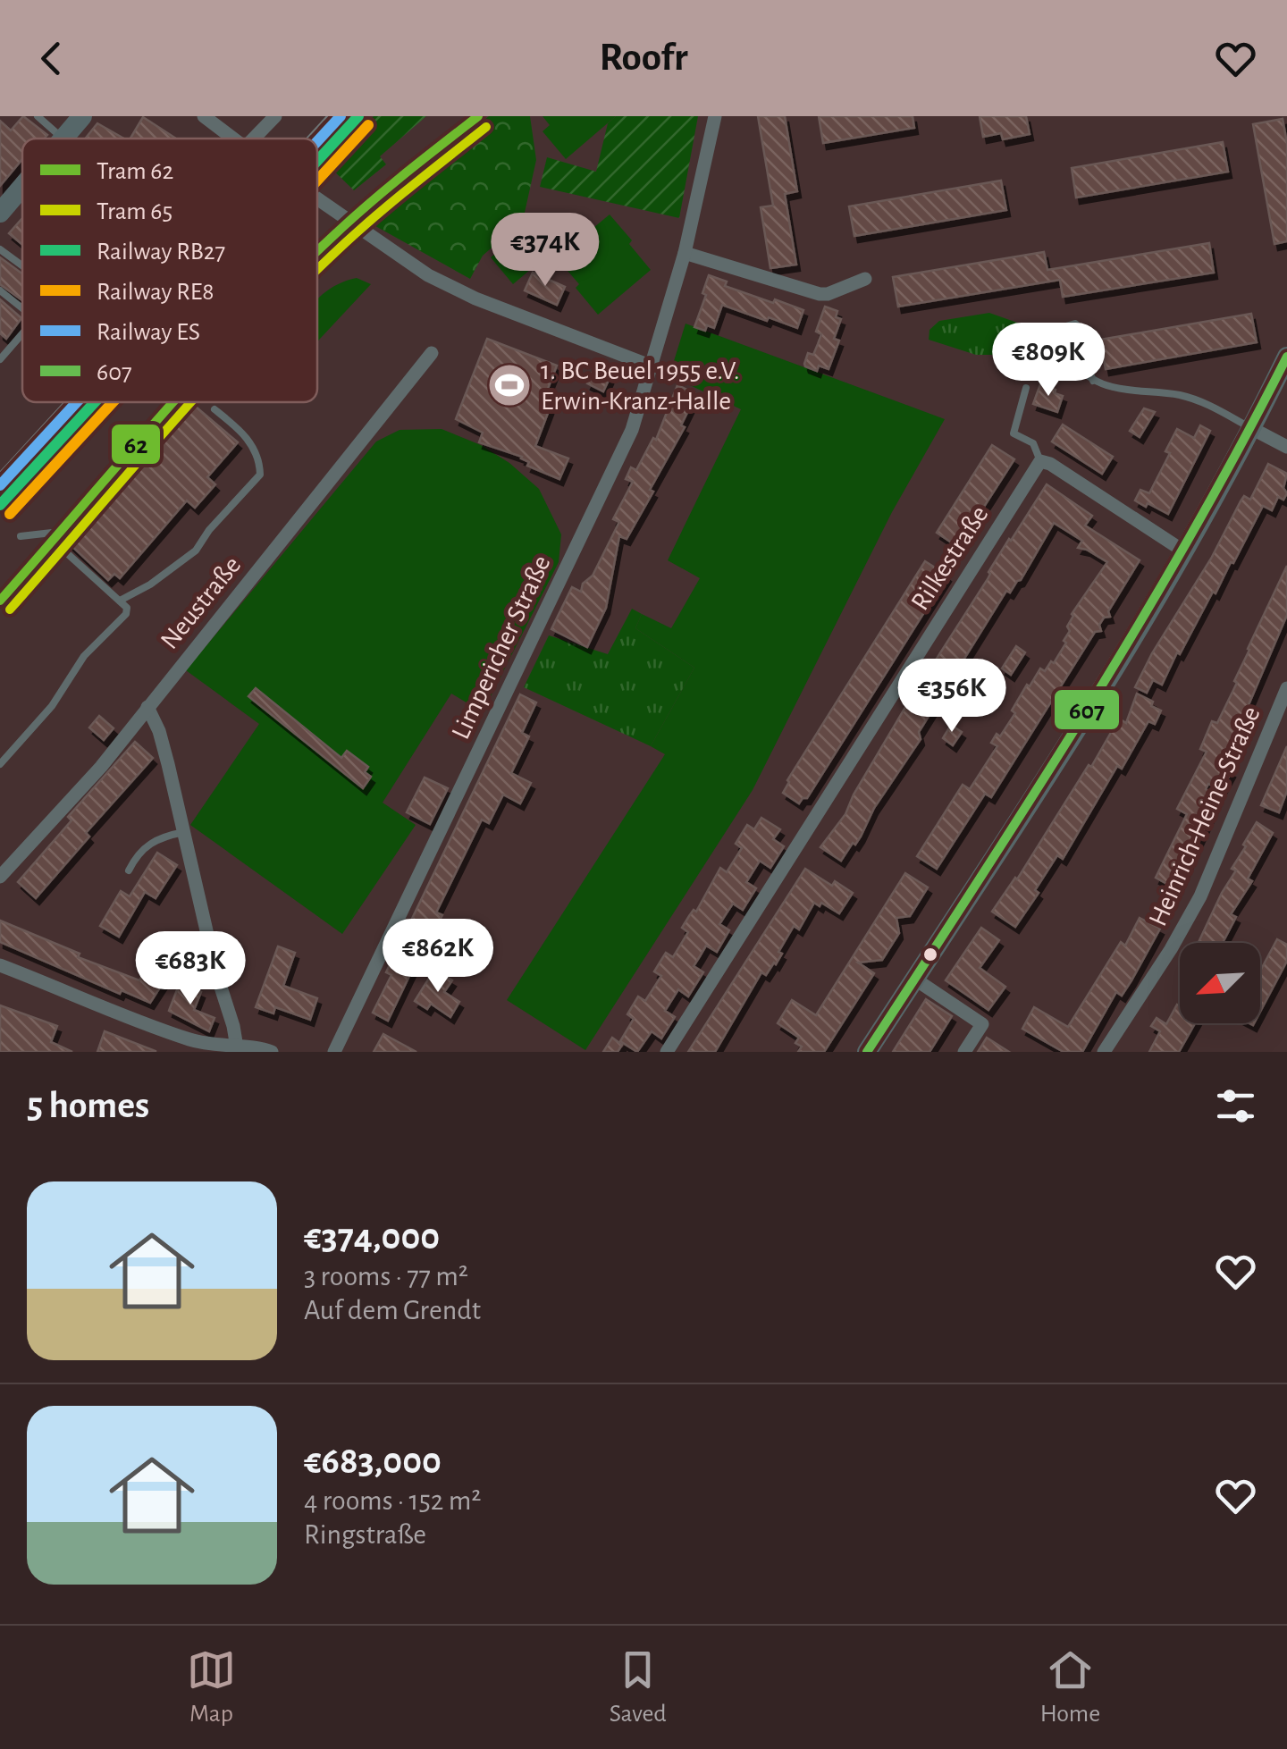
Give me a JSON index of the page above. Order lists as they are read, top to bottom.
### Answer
{
  "streets": {
    "street": [
      "Rilkestraße",
      "Neustraße",
      "Limpericher Straße",
      "Heinrich-Heine-Straße"
    ]
  },
  "places": {
    "sports": ["1. BC Beuel 1955 e.V. Erwin-Kranz-Halle"]
  },
  "lines": [
    "tram line 62",
    "rail line RB27",
    "rail line ES",
    "rail line RE8",
    "tram line 65",
    "transit line 607"
  ],
  "legend": [
    "Tram 62",
    "Tram 65",
    "Railway RB27",
    "Railway RE8",
    "Railway ES",
    "607"
  ],
  "north": "bottom left",
  "page": {
    "header": "Roofr",
    "price": [
      "€374K",
      "€809K",
      "€356K",
      "€862K",
      "€683K"
    ],
    "heading": "5 homes",
    "list": [
      {
        "name": "€374,000",
        "note": "3 rooms · 77 m² · Auf dem Grendt"
      },
      {
        "name": "€683,000",
        "note": "4 rooms · 152 m² · Ringstraße"
      }
    ],
    "tabs": ["Map", "Saved", "Home"]
  }
}
